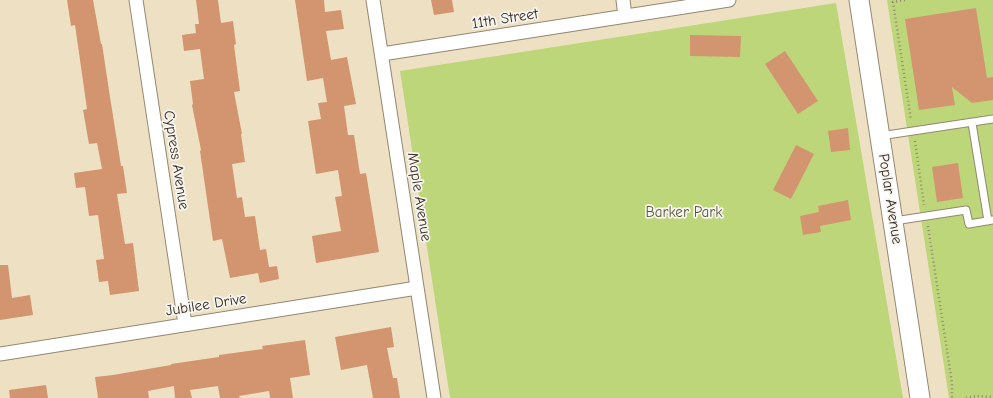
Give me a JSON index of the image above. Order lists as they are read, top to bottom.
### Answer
{
  "streets": {
    "main road": ["Poplar Avenue"],
    "street": [
      "11th Street",
      "Cypress Avenue",
      "Maple Avenue",
      "Jubilee Drive"
    ]
  },
  "crossings": [
    ["11th Street", "Maple Avenue"],
    ["Cypress Avenue", "Jubilee Drive"],
    ["Maple Avenue", "Jubilee Drive"]
  ],
  "parks": ["Barker Park"]
}
